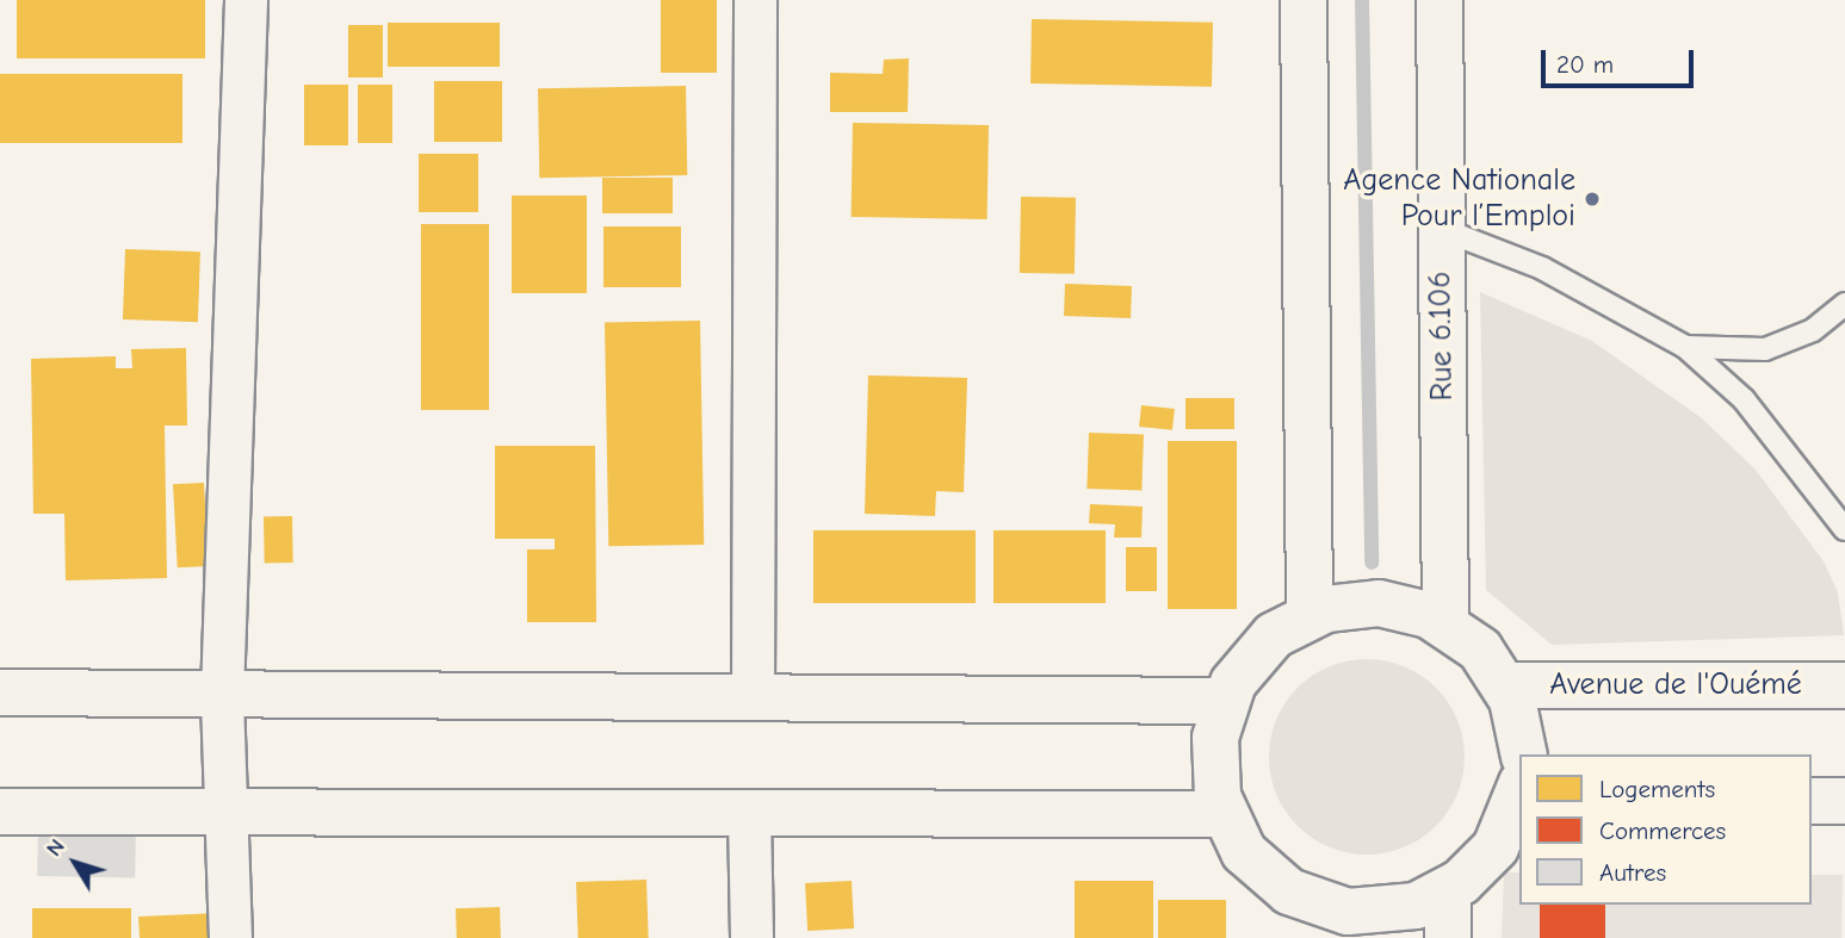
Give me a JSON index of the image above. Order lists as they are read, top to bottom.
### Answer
{
  "streets": {
    "main road": ["Rue 6.106", "Avenue de l'Ouémé"]
  },
  "places": ["Agence Nationale Pour l’Emploi"],
  "legend": ["Logements", "Commerces", "Autres"],
  "scale_bar": "20 m",
  "north": "top left"
}
